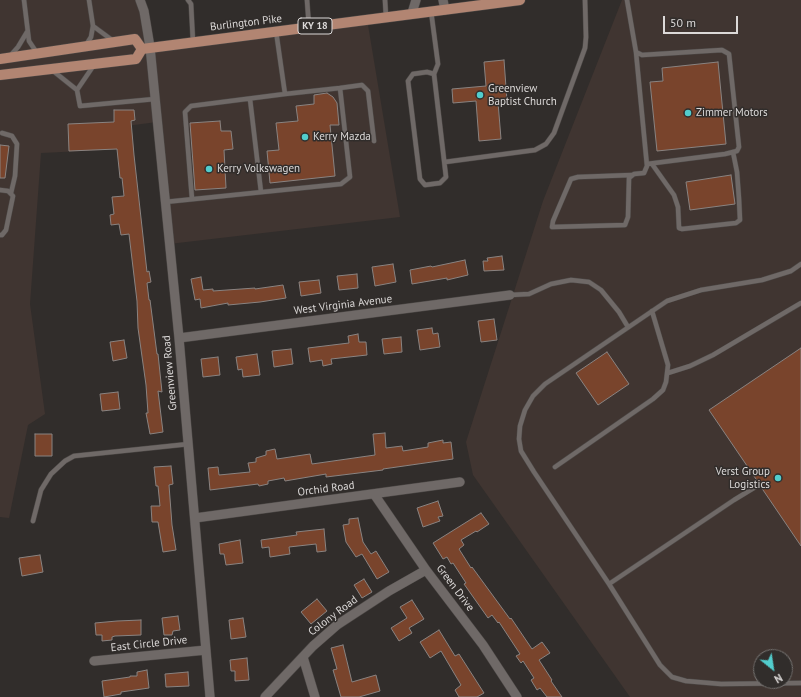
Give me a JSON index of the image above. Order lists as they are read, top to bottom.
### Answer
{
  "streets": {
    "main road": ["Burlington Pike", "KY 18"],
    "street": [
      "West Virginia Avenue",
      "Greenview Road",
      "Orchid Road",
      "Green Drive",
      "Colony Road",
      "East Circle Drive"
    ]
  },
  "crossings": [
    ["Burlington Pike", "Greenview Road"],
    ["West Virginia Avenue", "Greenview Road"],
    ["Greenview Road", "Orchid Road"],
    ["Greenview Road", "East Circle Drive"],
    ["Orchid Road", "Green Drive"],
    ["Green Drive", "Colony Road"]
  ],
  "places": [
    "Greenview Baptist Church",
    "Zimmer Motors",
    "Kerry Mazda",
    "Kerry Volkswagen",
    "Verst Group Logistics"
  ],
  "scale_bar": "50 m",
  "north": "bottom right"
}
